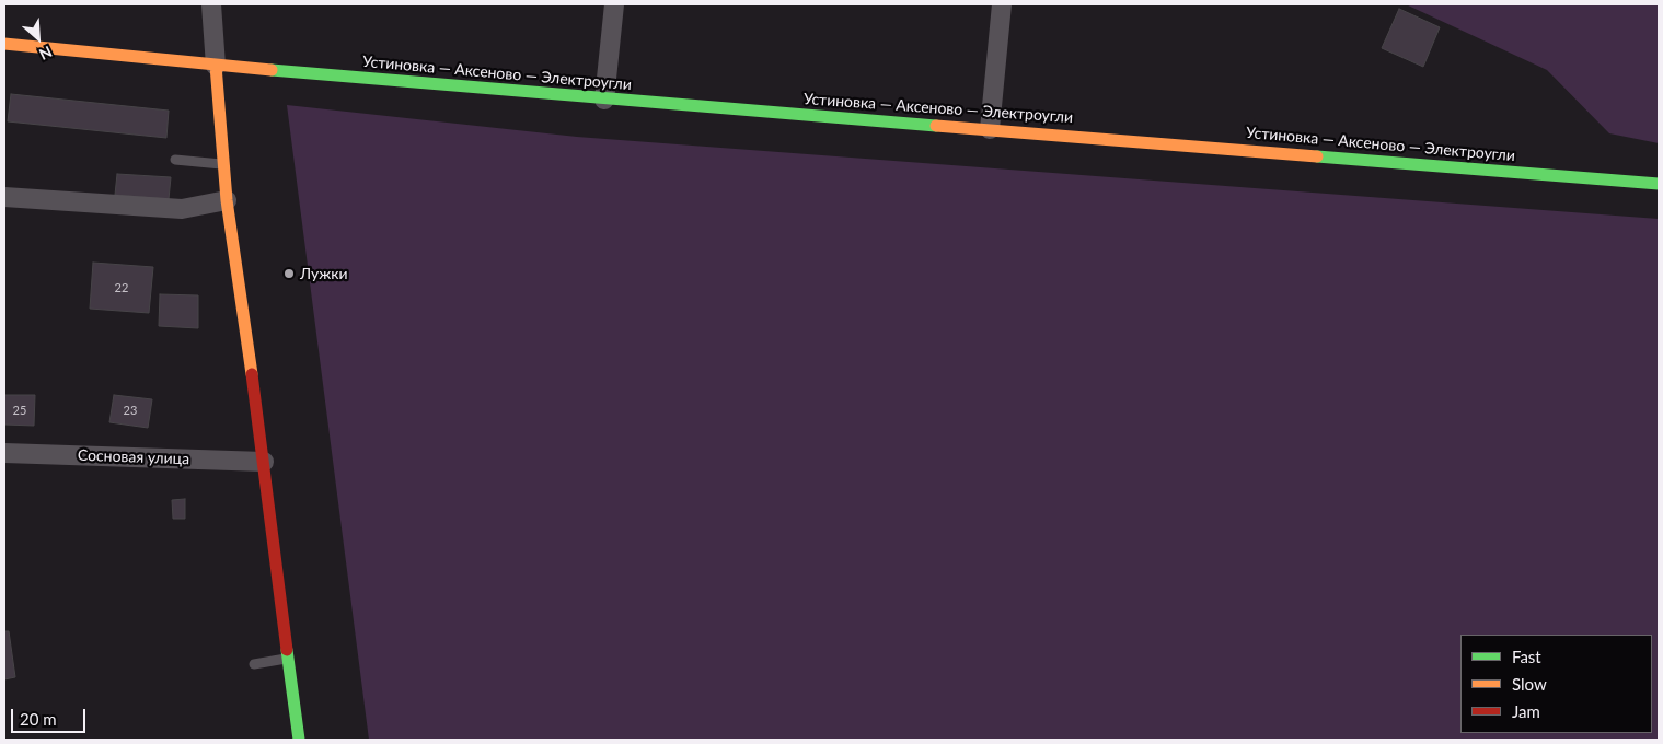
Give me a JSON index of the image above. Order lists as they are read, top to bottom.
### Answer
{
  "streets": {
    "main road": ["Устиновка — Аксеново — Электроугли"],
    "street": ["Сосновая улица"]
  },
  "places": ["Лужки"],
  "house_numbers": ["22", "25", "23"],
  "legend": ["Fast", "Slow", "Jam"],
  "scale_bar": "20 m",
  "north": "bottom right"
}
